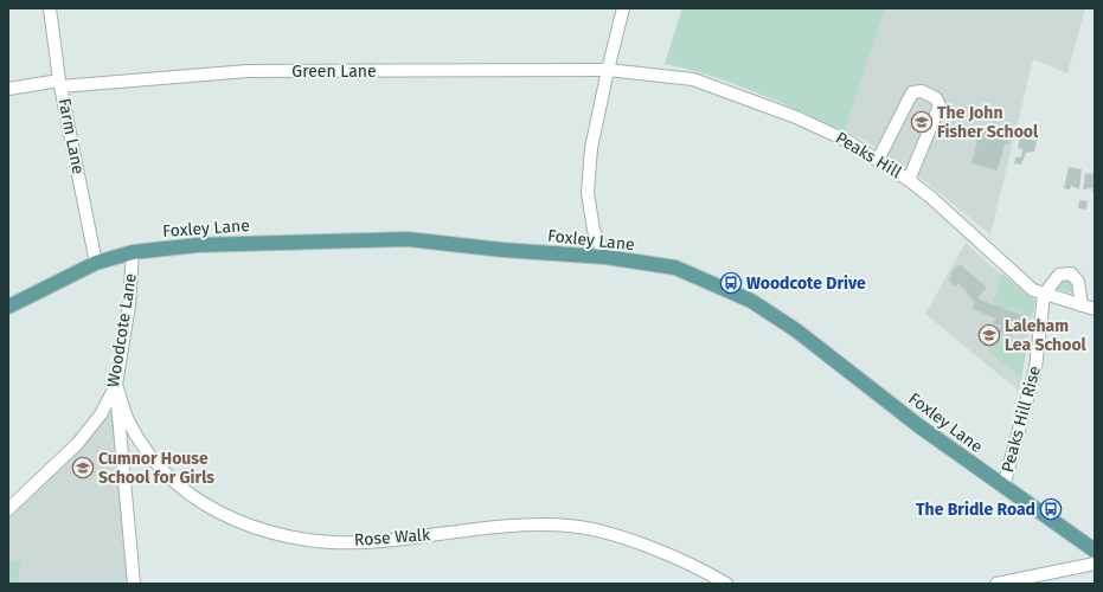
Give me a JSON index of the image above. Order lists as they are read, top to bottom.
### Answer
{
  "streets": {
    "main road": ["Foxley Lane"],
    "street": [
      "Green Lane",
      "Farm Lane",
      "Peaks Hill",
      "Woodcote Lane",
      "Peaks Hill Rise",
      "Rose Walk"
    ]
  },
  "crossings": [
    ["Green Lane", "Farm Lane"],
    ["Green Lane", "Peaks Hill"],
    ["Farm Lane", "Foxley Lane"],
    ["Peaks Hill", "Peaks Hill Rise"],
    ["Foxley Lane", "Woodcote Lane"],
    ["Foxley Lane", "Peaks Hill Rise"],
    ["Woodcote Lane", "Rose Walk"]
  ],
  "places": {
    "school or university": ["The John Fisher School", "Laleham Lea School", "Cumnor House School for Girls"],
    "bus stop": ["Woodcote Drive", "The Bridle Road"]
  }
}
